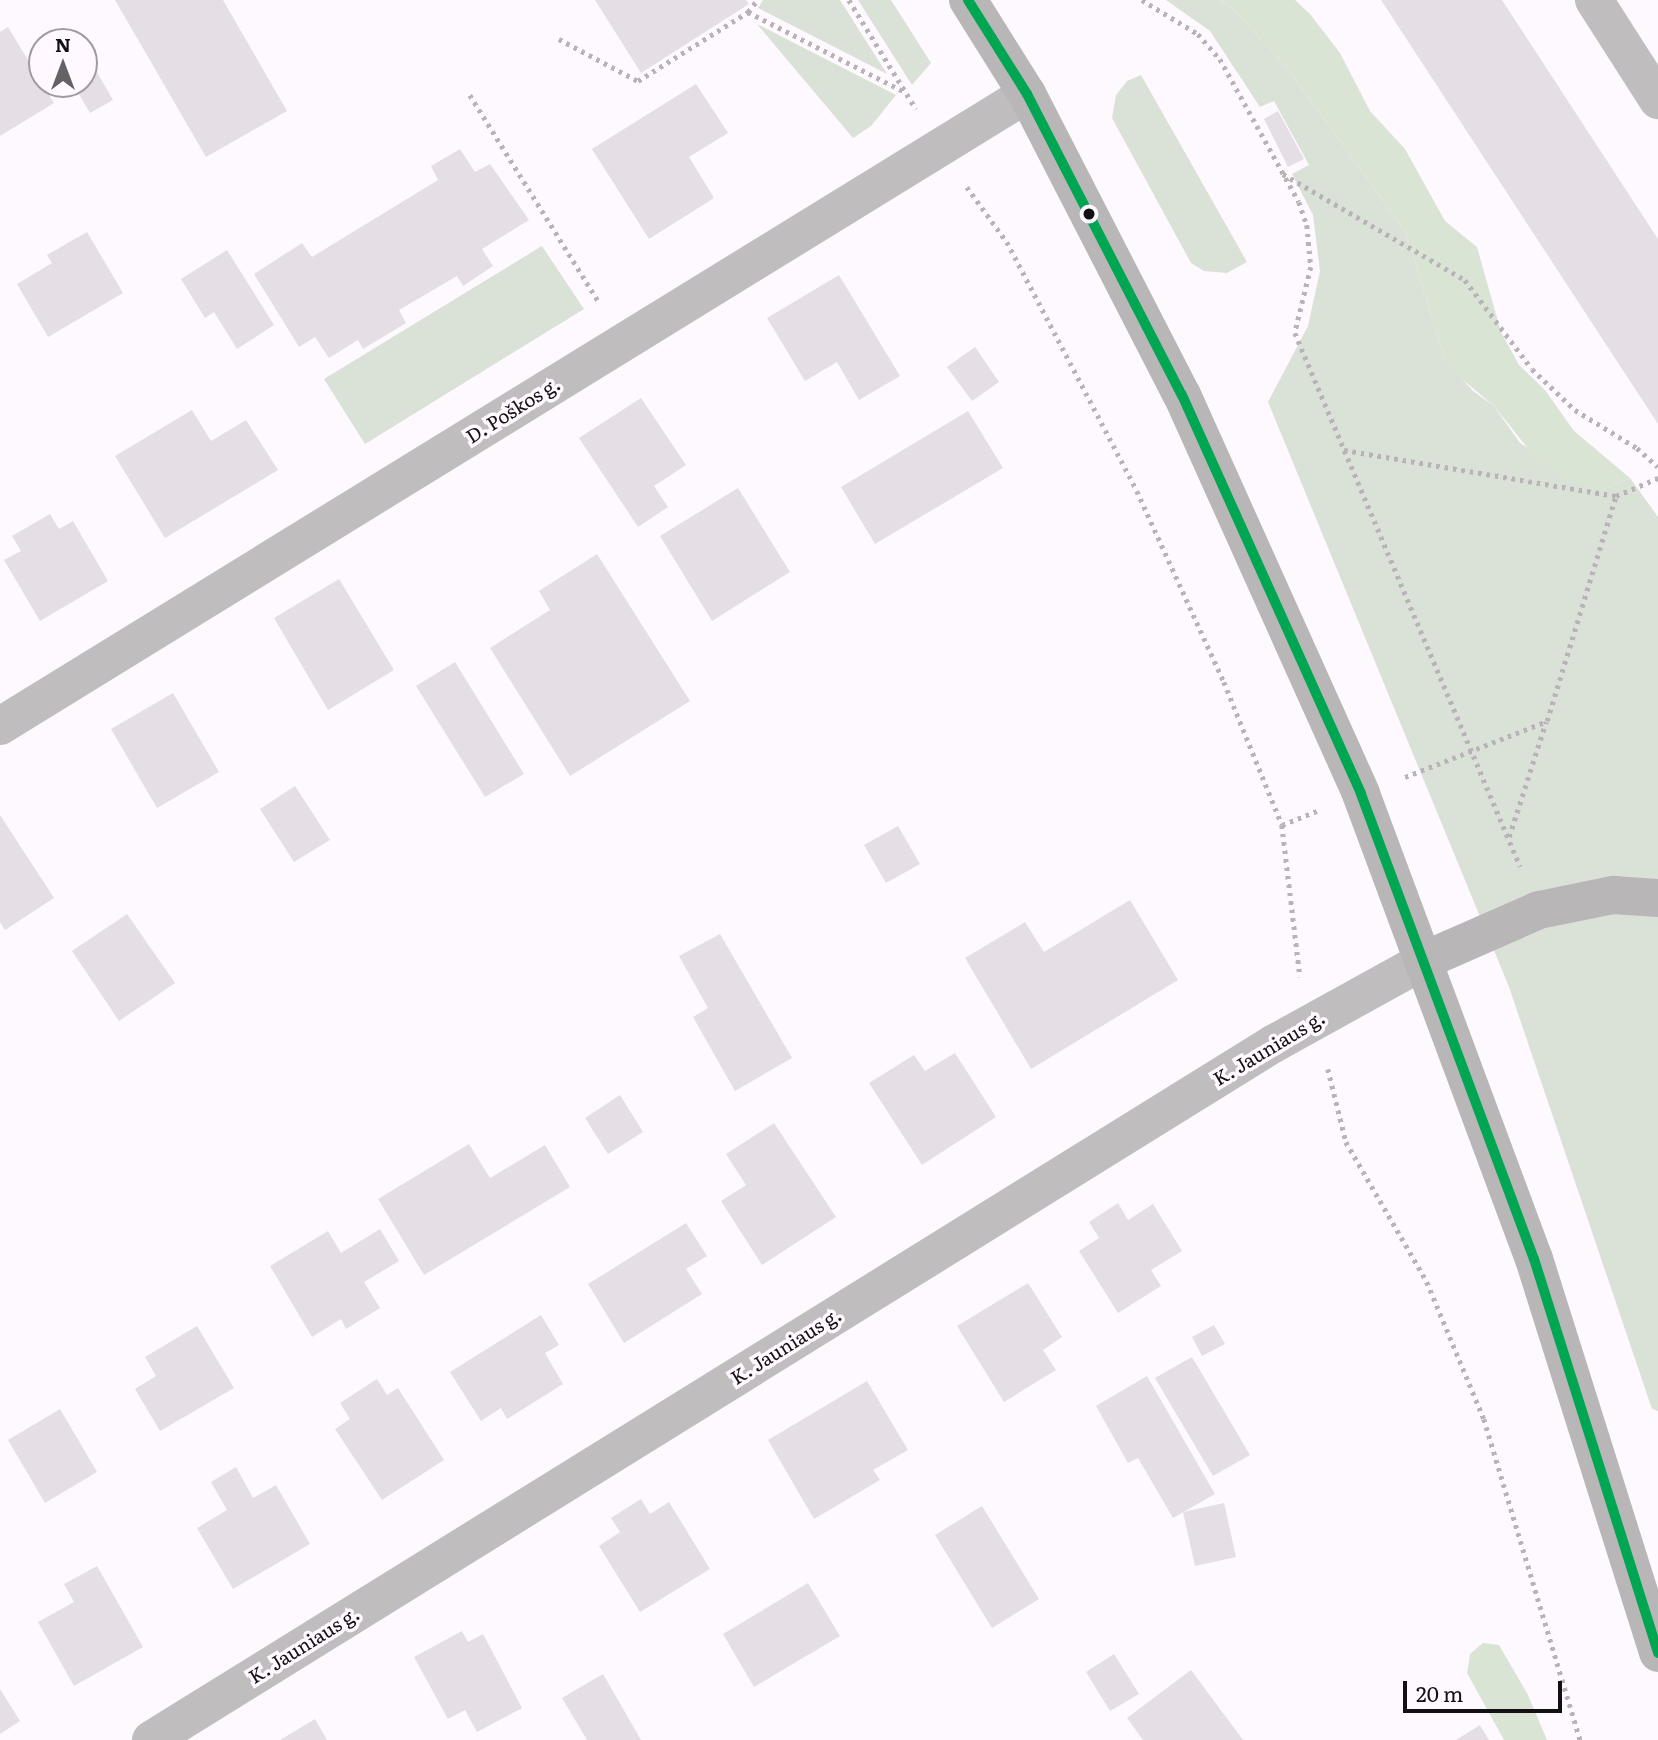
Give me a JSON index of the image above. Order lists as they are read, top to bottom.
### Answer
{
  "streets": {
    "street": ["D. Poškos g.", "K. Jauniaus g."]
  },
  "scale_bar": "20 m",
  "north": "top"
}
